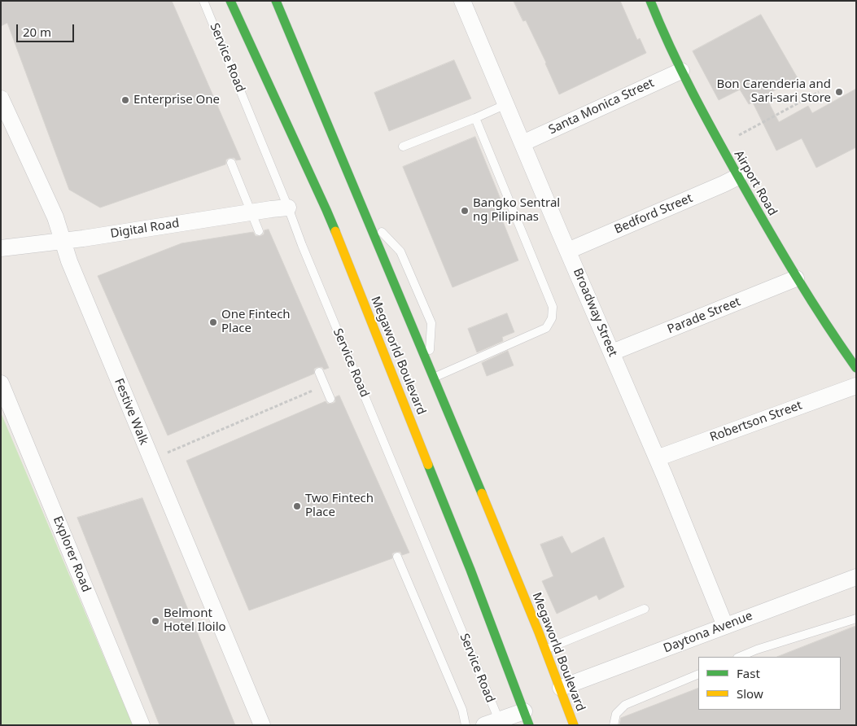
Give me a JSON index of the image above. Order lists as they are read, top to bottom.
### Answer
{
  "streets": {
    "main road": ["Airport Road", "Megaworld Boulevard"],
    "street": [
      "Santa Monica Street",
      "Bedford Street",
      "Digital Road",
      "Broadway Street",
      "Parade Street",
      "Festive Walk",
      "Robertson Street",
      "Explorer Road",
      "Daytona Avenue"
    ],
    "lane": ["Service Road"]
  },
  "crossings": [
    ["Service Road", "Digital Road"],
    ["Santa Monica Street", "Airport Road"],
    ["Santa Monica Street", "Broadway Street"],
    ["Airport Road", "Bedford Street"],
    ["Airport Road", "Parade Street"],
    ["Bedford Street", "Broadway Street"],
    ["Digital Road", "Festive Walk"],
    ["Broadway Street", "Parade Street"],
    ["Broadway Street", "Robertson Street"],
    ["Broadway Street", "Daytona Avenue"],
    ["Megaworld Boulevard", "Daytona Avenue"]
  ],
  "places": [
    "Bon Carenderia and Sari-sari Store",
    "Enterprise One",
    "Bangko Sentral ng Pilipinas",
    "One Fintech Place",
    "Two Fintech Place",
    "Belmont Hotel Iloilo"
  ],
  "legend": ["Fast", "Slow"],
  "scale_bar": "20 m"
}
